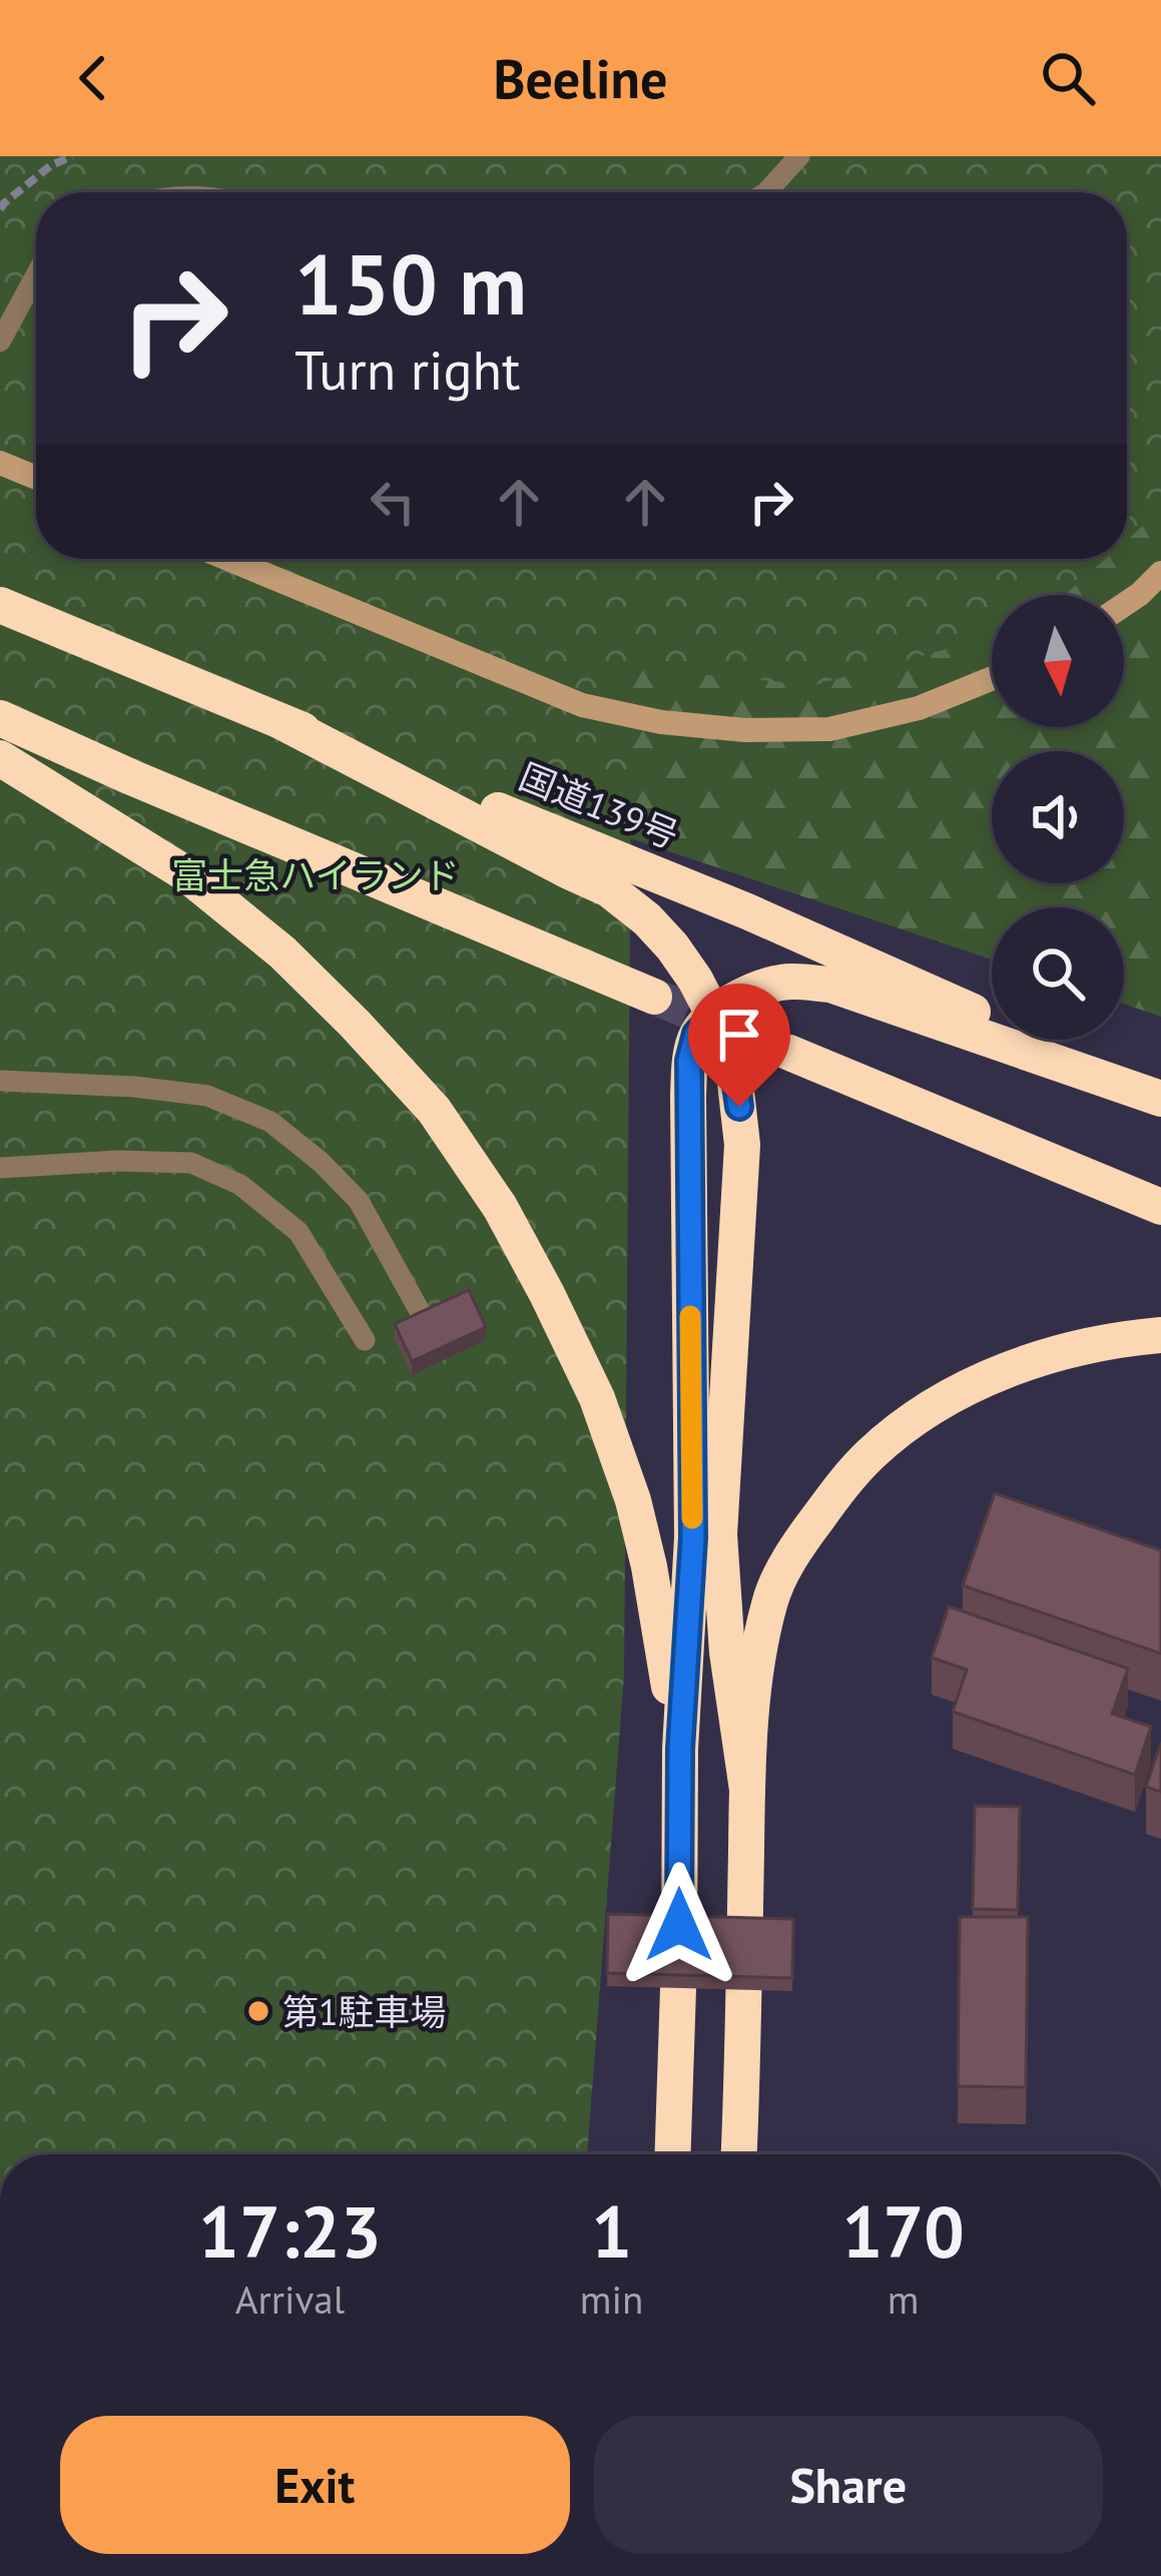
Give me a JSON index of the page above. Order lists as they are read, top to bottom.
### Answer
{
  "streets": {
    "highway": ["国道139号"]
  },
  "parks": ["富士急ハイランド"],
  "places": ["第1駐車場"],
  "north": "bottom",
  "page": {
    "header": "Beeline",
    "turn": ["150 m", "Turn right"],
    "eta": [
      "17:23",
      "Arrival",
      "1",
      "min",
      "170",
      "m"
    ],
    "buttons": ["Exit", "Share"]
  }
}
